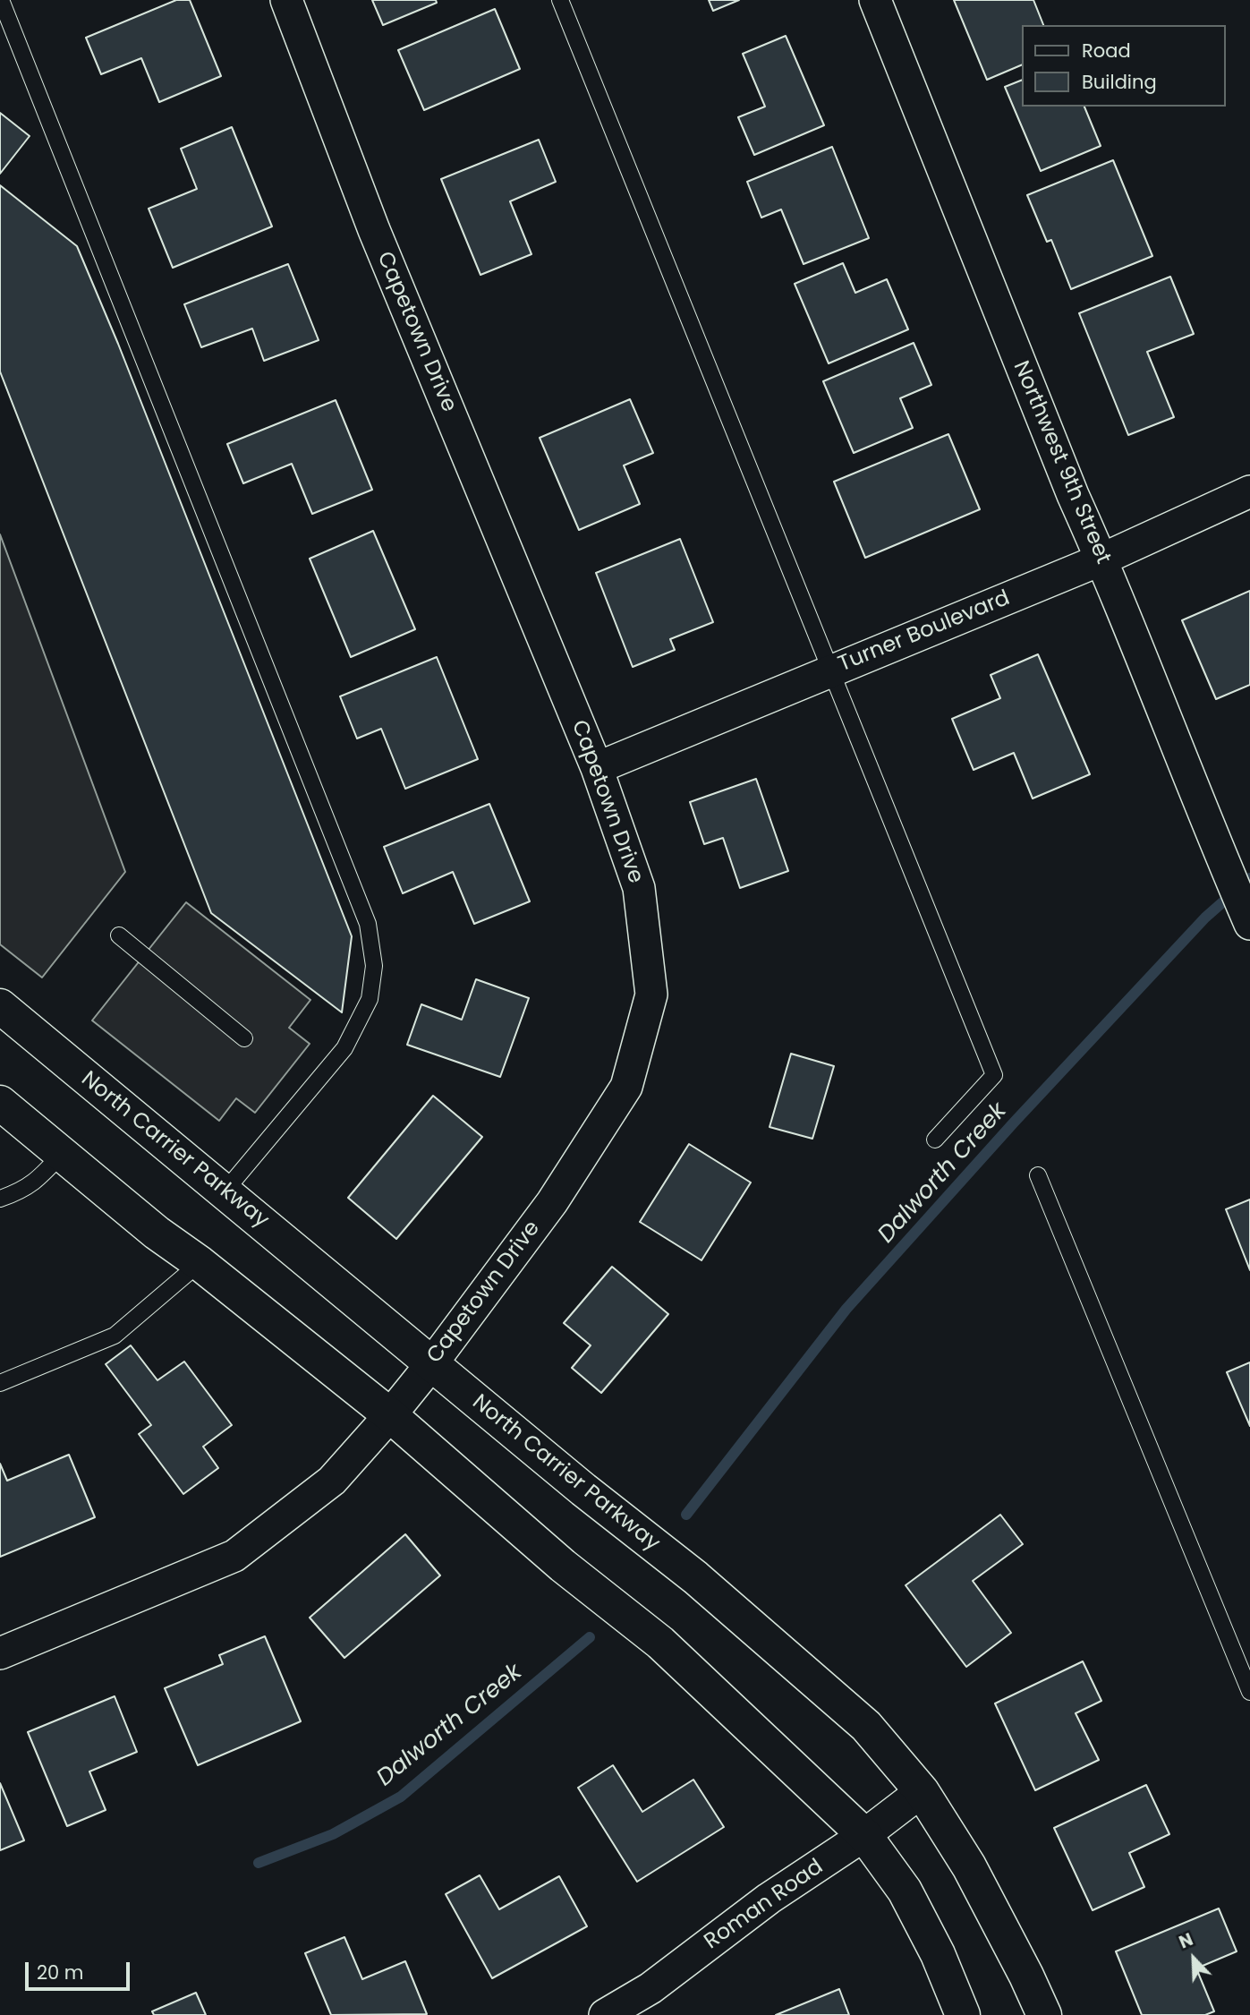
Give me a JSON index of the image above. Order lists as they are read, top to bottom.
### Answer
{
  "streets": {
    "main road": ["North Carrier Parkway"],
    "street": [
      "Capetown Drive",
      "Northwest 9th Street",
      "Turner Boulevard",
      "Roman Road"
    ]
  },
  "crossings": [
    ["Capetown Drive", "Turner Boulevard"],
    ["Capetown Drive", "North Carrier Parkway"],
    ["Northwest 9th Street", "Turner Boulevard"],
    ["North Carrier Parkway", "Roman Road"]
  ],
  "water": ["Dalworth Creek"],
  "legend": ["Road", "Building"],
  "scale_bar": "20 m",
  "north": "top left"
}
